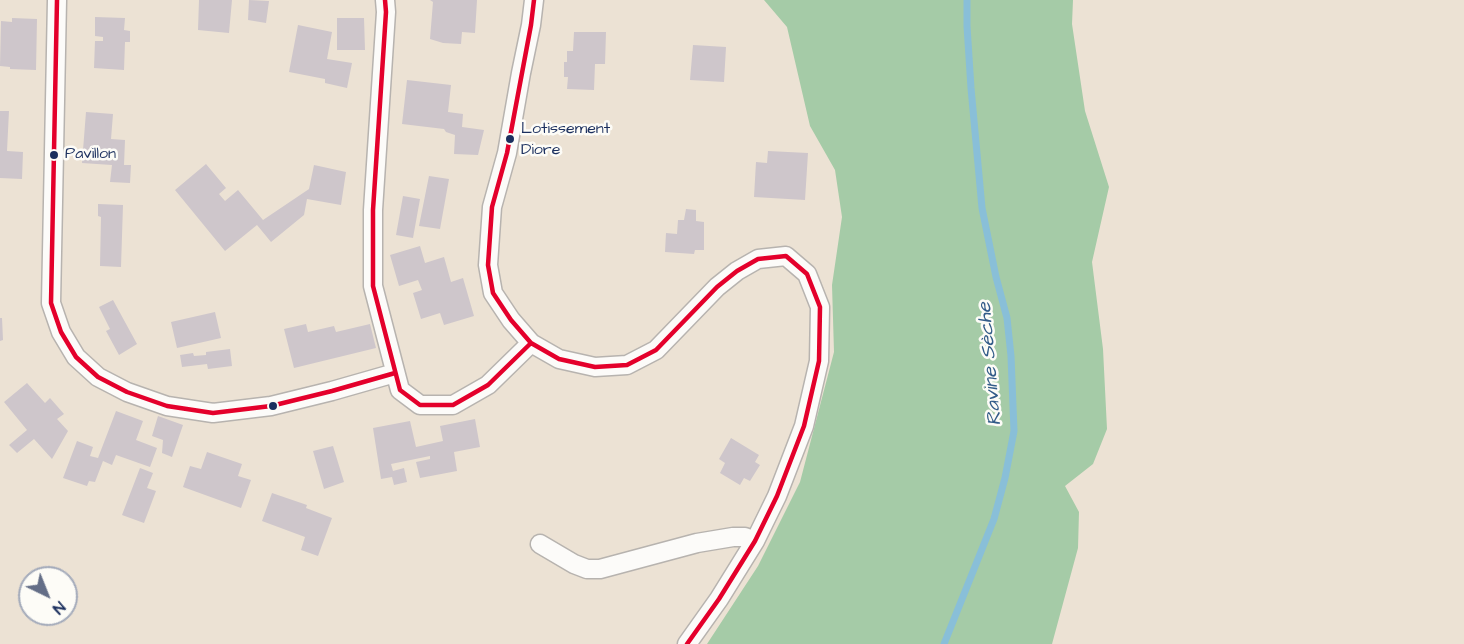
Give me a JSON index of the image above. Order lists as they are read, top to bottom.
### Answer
{
  "water": ["Ravine Sèche"],
  "places": ["Lotissement Diore", "Pavillon"],
  "north": "bottom right"
}
